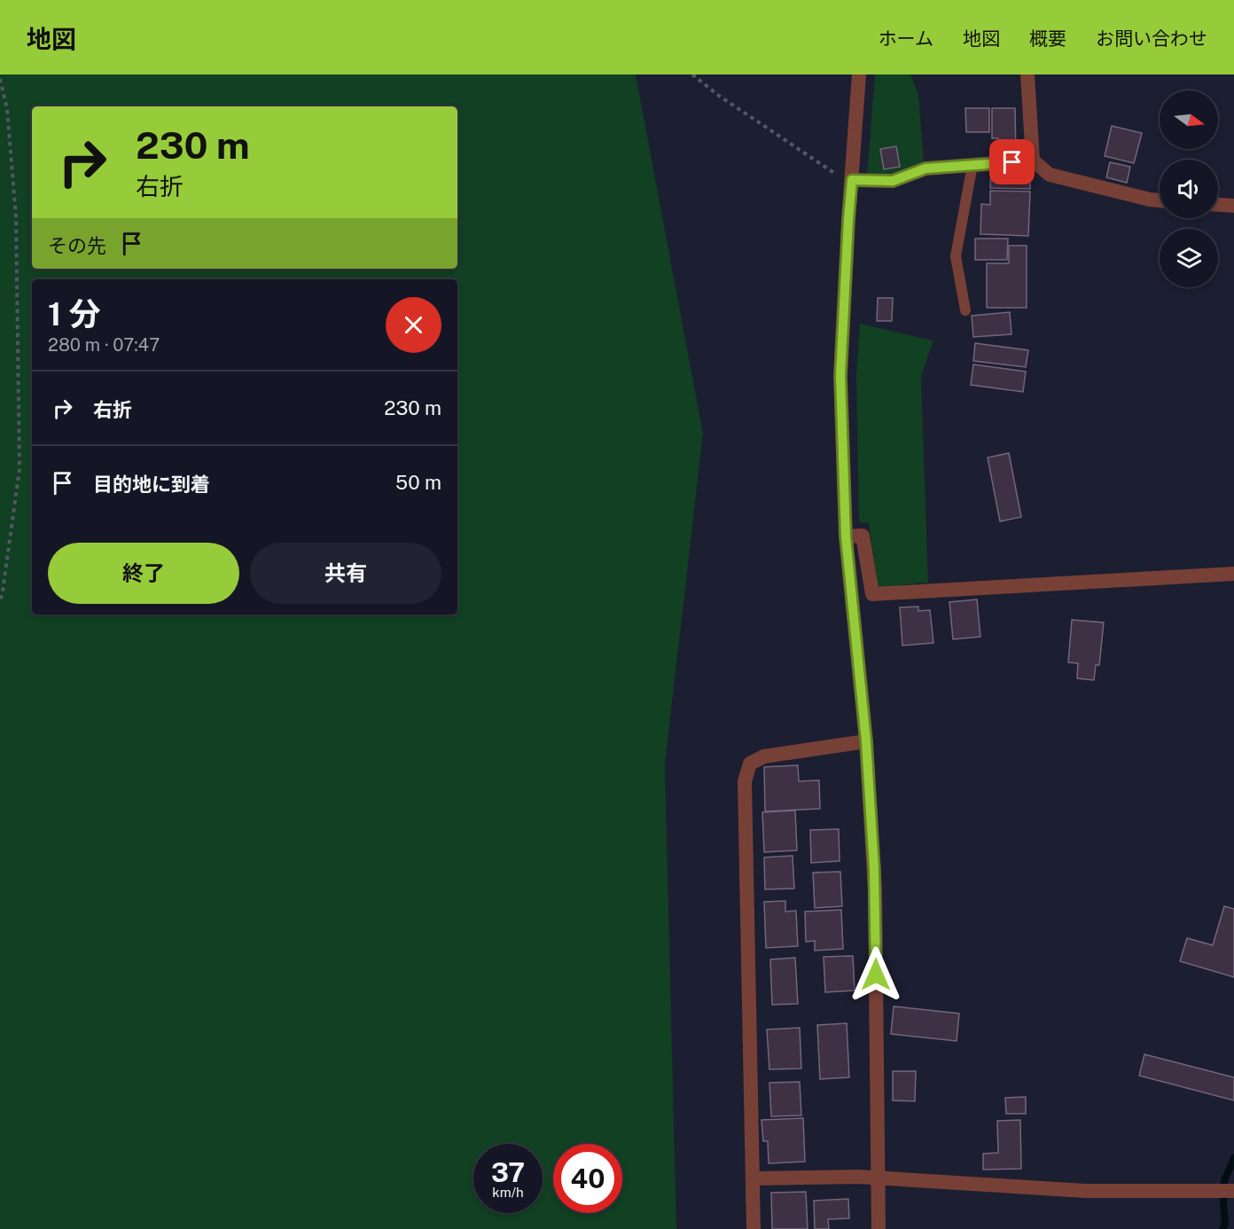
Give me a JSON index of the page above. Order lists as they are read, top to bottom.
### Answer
{
  "north": "right",
  "page": {
    "header": "地図",
    "nav": [
      "ホーム",
      "地図",
      "概要",
      "お問い合わせ"
    ],
    "turn": ["230 m", "右折"],
    "then": "その先",
    "heading": ["1 分", "280 m · 07:47"],
    "list": [
      {
        "name": "右折",
        "value": "230 m"
      },
      {
        "name": "目的地に到着",
        "value": "50 m"
      }
    ],
    "buttons": ["終了", "共有"],
    "speed": "37 km/h",
    "limit": "40"
  }
}
